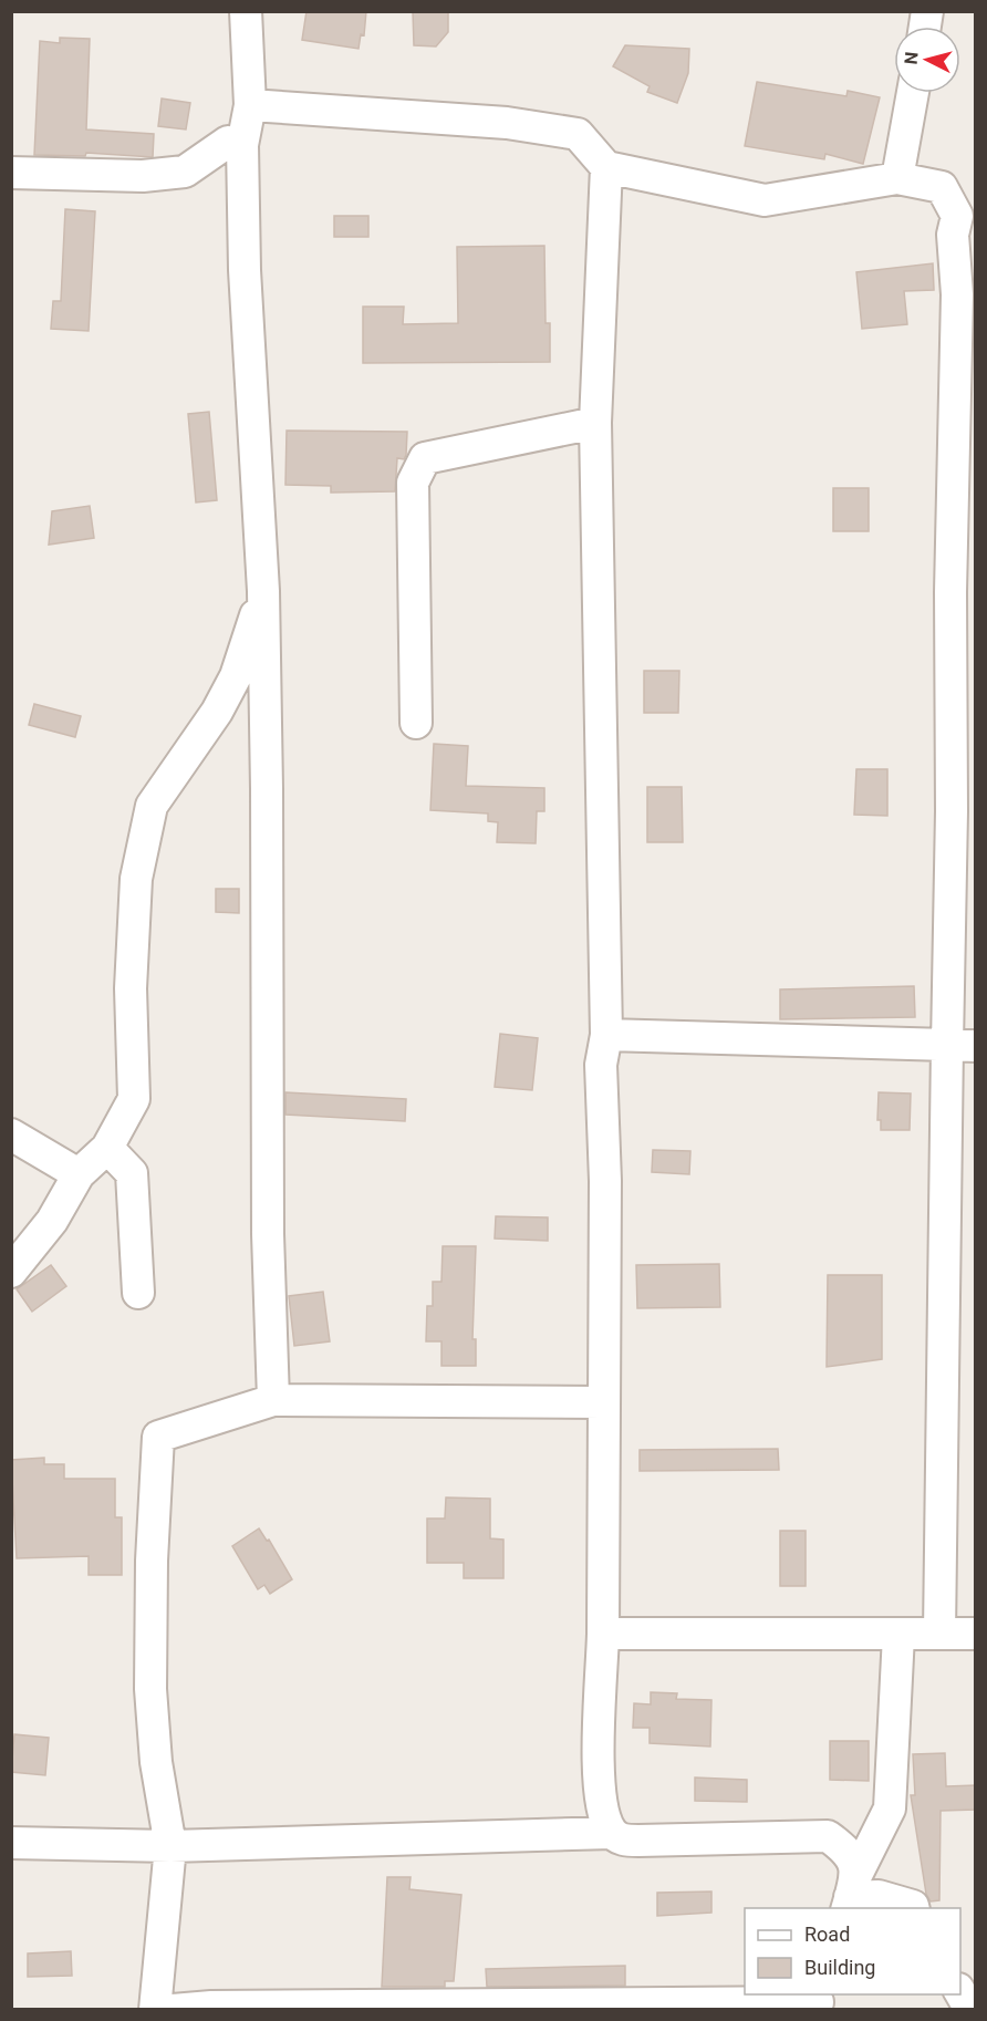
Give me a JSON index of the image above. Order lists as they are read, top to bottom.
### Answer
{
  "legend": ["Road", "Building"],
  "north": "left"
}
